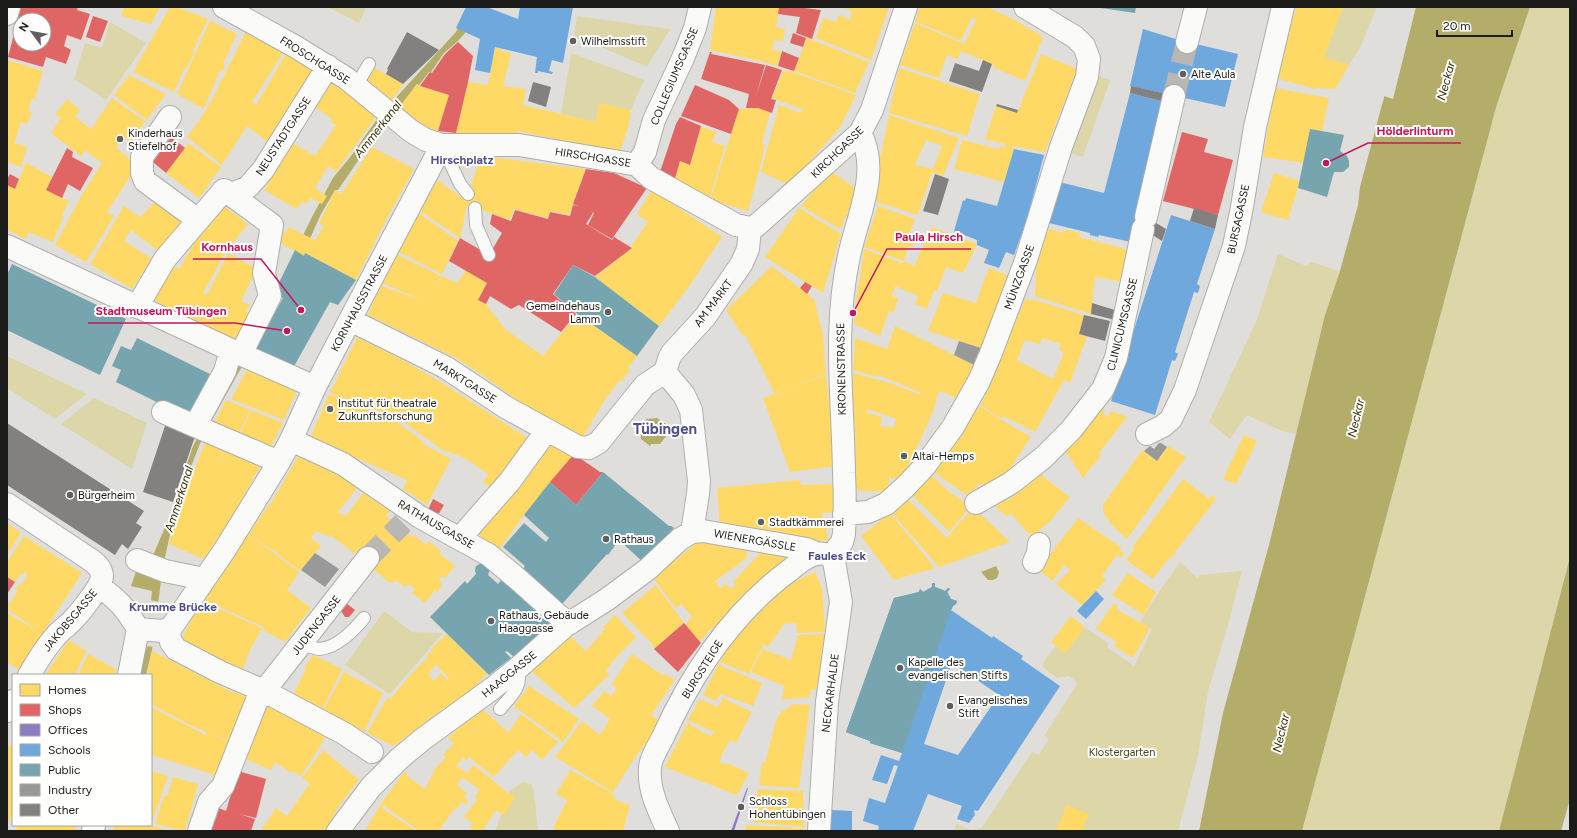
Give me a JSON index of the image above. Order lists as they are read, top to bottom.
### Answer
{
  "streets": {
    "street": [
      "FROSCHGASSE",
      "COLLEGIUMSGASSE",
      "NEUSTADTGASSE",
      "KIRCHGASSE",
      "HIRSCHGASSE",
      "BURSAGASSE",
      "MÜNZGASSE",
      "KORNHAUSSTRASSE",
      "AM MARKT",
      "CLINICUMSGASSE",
      "KRONENSTRASSE",
      "MARKTGASSE",
      "RATHAUSGASSE",
      "WIENERGÄSSLE",
      "JAKOBSGASSE",
      "JUDENGASSE",
      "BURGSTEIGE",
      "HAAGGASSE",
      "NECKARHALDE"
    ]
  },
  "crossings": [
    ["FROSCHGASSE", "NEUSTADTGASSE"],
    ["FROSCHGASSE", "HIRSCHGASSE"],
    ["FROSCHGASSE", "KORNHAUSSTRASSE"],
    ["COLLEGIUMSGASSE", "HIRSCHGASSE"],
    ["KIRCHGASSE", "HIRSCHGASSE"],
    ["KIRCHGASSE", "AM MARKT"],
    ["KIRCHGASSE", "KRONENSTRASSE"],
    ["HIRSCHGASSE", "KORNHAUSSTRASSE"],
    ["HIRSCHGASSE", "AM MARKT"],
    ["MÜNZGASSE", "KRONENSTRASSE"],
    ["KORNHAUSSTRASSE", "MARKTGASSE"],
    ["KORNHAUSSTRASSE", "RATHAUSGASSE"],
    ["AM MARKT", "MARKTGASSE"],
    ["KRONENSTRASSE", "WIENERGÄSSLE"],
    ["KRONENSTRASSE", "BURGSTEIGE"],
    ["KRONENSTRASSE", "NECKARHALDE"],
    ["RATHAUSGASSE", "HAAGGASSE"],
    ["WIENERGÄSSLE", "BURGSTEIGE"],
    ["WIENERGÄSSLE", "HAAGGASSE"],
    ["WIENERGÄSSLE", "NECKARHALDE"],
    ["BURGSTEIGE", "NECKARHALDE"]
  ],
  "districts": [
    "Hirschplatz",
    "Tübingen",
    "Faules Eck",
    "Krumme Brücke"
  ],
  "water": ["Neckar", "Ammerkanal"],
  "parks": ["Klostergarten"],
  "places": [
    "Wilhelmsstift",
    "Alte Aula",
    "Kinderhaus Stiefelhof",
    "Hölderlinturm",
    "Kornhaus",
    "Gemeindehaus Lamm",
    "Paula Hirsch",
    "Stadtmuseum Tübingen",
    "Institut für theatrale Zukunftsforschung",
    "Altai-Hemps",
    "Bürgerheim",
    "Stadtkämmerei",
    "Rathaus",
    "Rathaus, Gebäude Haaggasse",
    "Kapelle des evangelischen Stifts",
    "Evangelisches Stift",
    "Schloss Hohentübingen"
  ],
  "legend": [
    "Homes",
    "Shops",
    "Offices",
    "Schools",
    "Public",
    "Industry",
    "Other"
  ],
  "scale_bar": "20 m",
  "north": "top left"
}
